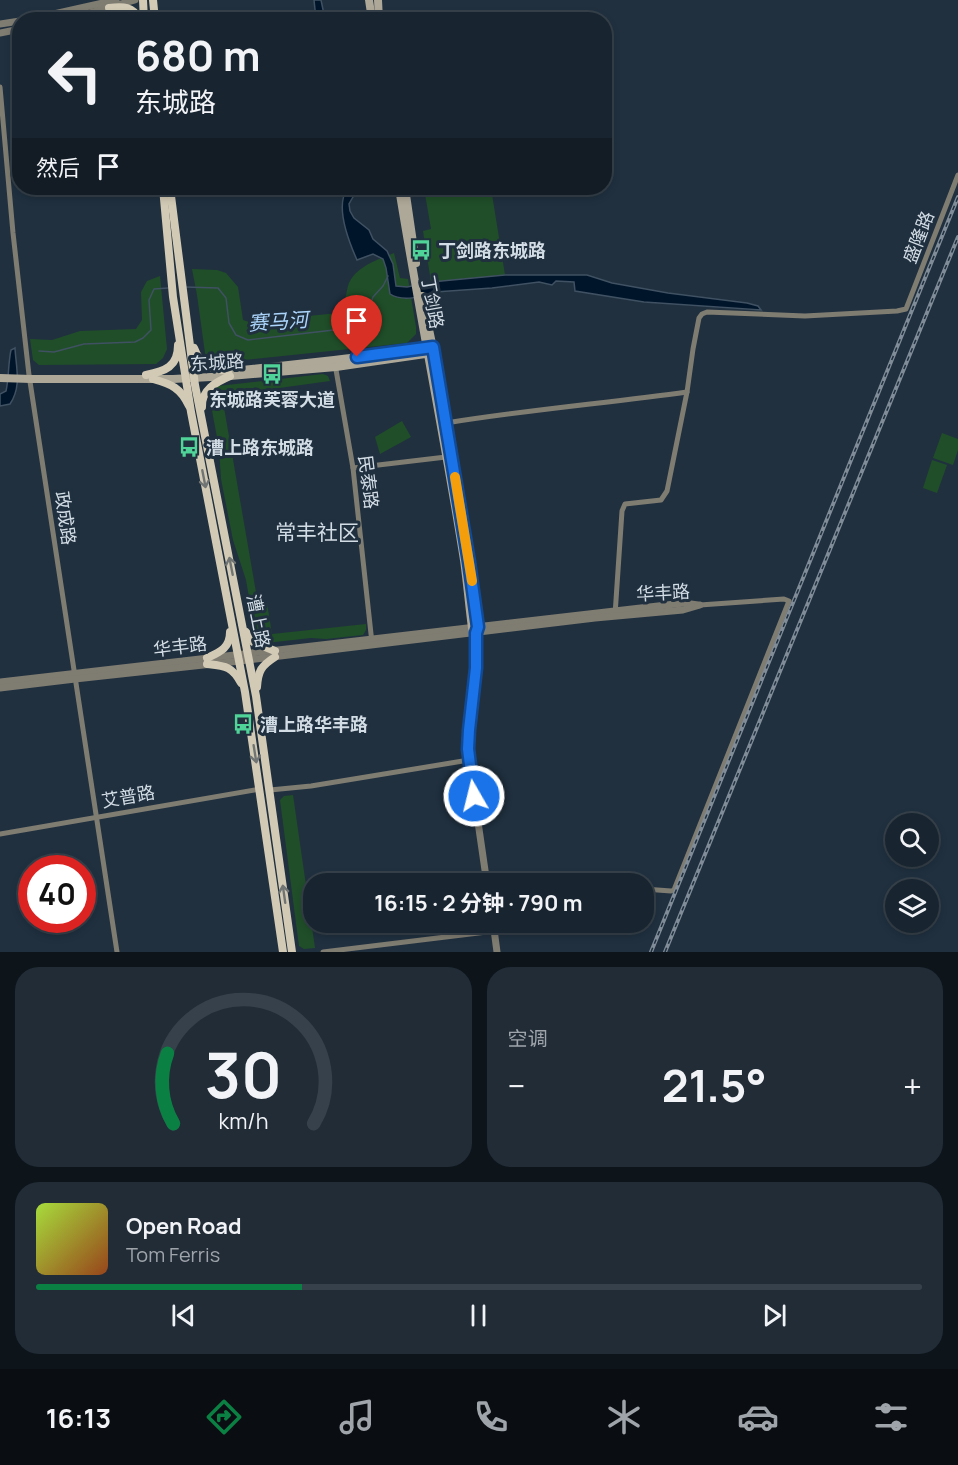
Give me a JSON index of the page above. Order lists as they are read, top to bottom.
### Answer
{
  "streets": {
    "main road": ["丁剑路", "东城路", "漕上路"],
    "street": [
      "盛隆路",
      "民泰路",
      "政成路",
      "华丰路",
      "艾普路"
    ]
  },
  "crossings": [
    ["丁剑路", "东城路"],
    ["丁剑路", "华丰路"],
    ["东城路", "民泰路"],
    ["东城路", "政成路"],
    ["东城路", "漕上路"],
    ["民泰路", "华丰路"],
    ["政成路", "华丰路"],
    ["政成路", "艾普路"],
    ["华丰路", "漕上路"],
    ["漕上路", "艾普路"]
  ],
  "districts": ["常丰社区"],
  "water": ["赛马河"],
  "places": {
    "bus stop": [
      "丁剑路东城路",
      "东城路芙蓉大道",
      "漕上路东城路",
      "漕上路华丰路"
    ]
  },
  "page": {
    "turn": ["680 m", "东城路"],
    "then": "然后",
    "limit": "40",
    "trip": "16:15 · 2 分钟 · 790 m",
    "tile": "空调",
    "heat": ["−", "21.5°", "+"],
    "song": ["Open Road", "Tom Ferris"],
    "tabs": "16:13",
    "gauge": ["30", "km/h"]
  }
}
